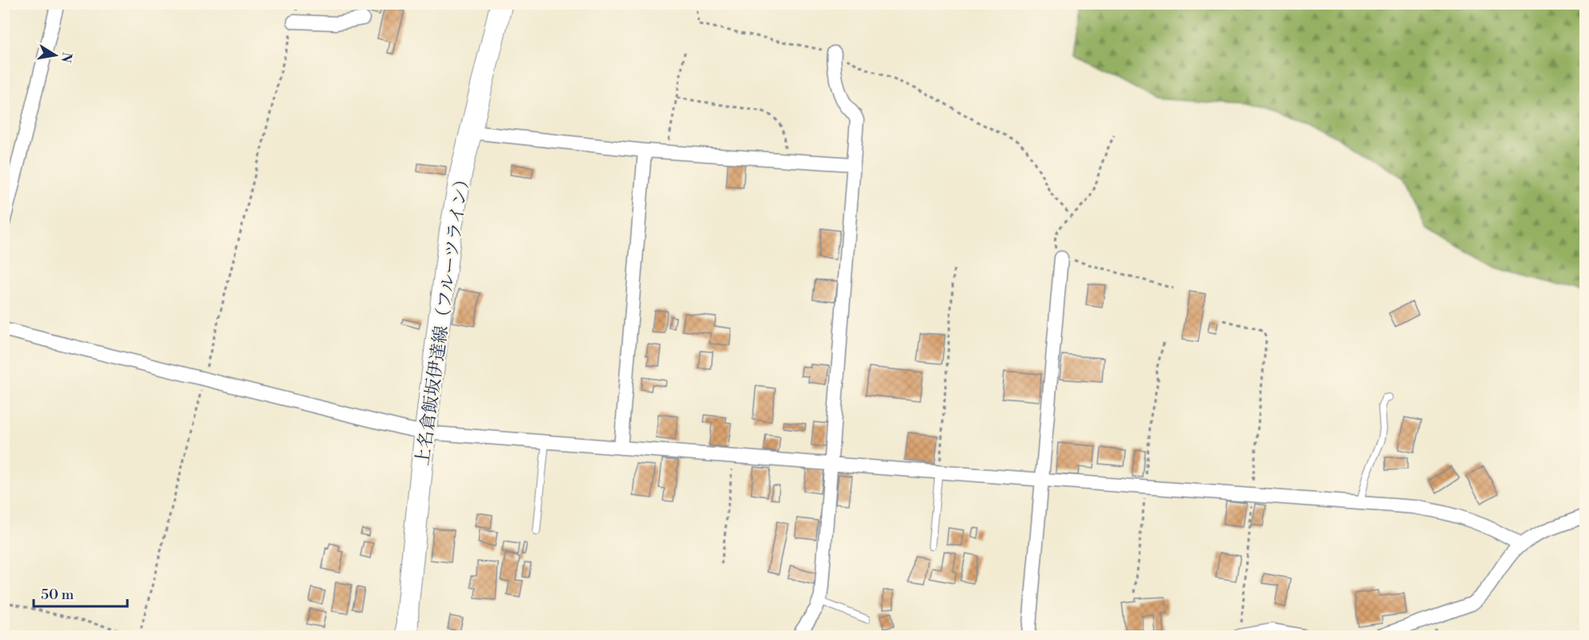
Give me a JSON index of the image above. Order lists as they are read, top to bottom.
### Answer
{
  "streets": {
    "main road": ["上名倉飯坂伊達線（フルーツライン）"]
  },
  "scale_bar": "50 m",
  "north": "right"
}
